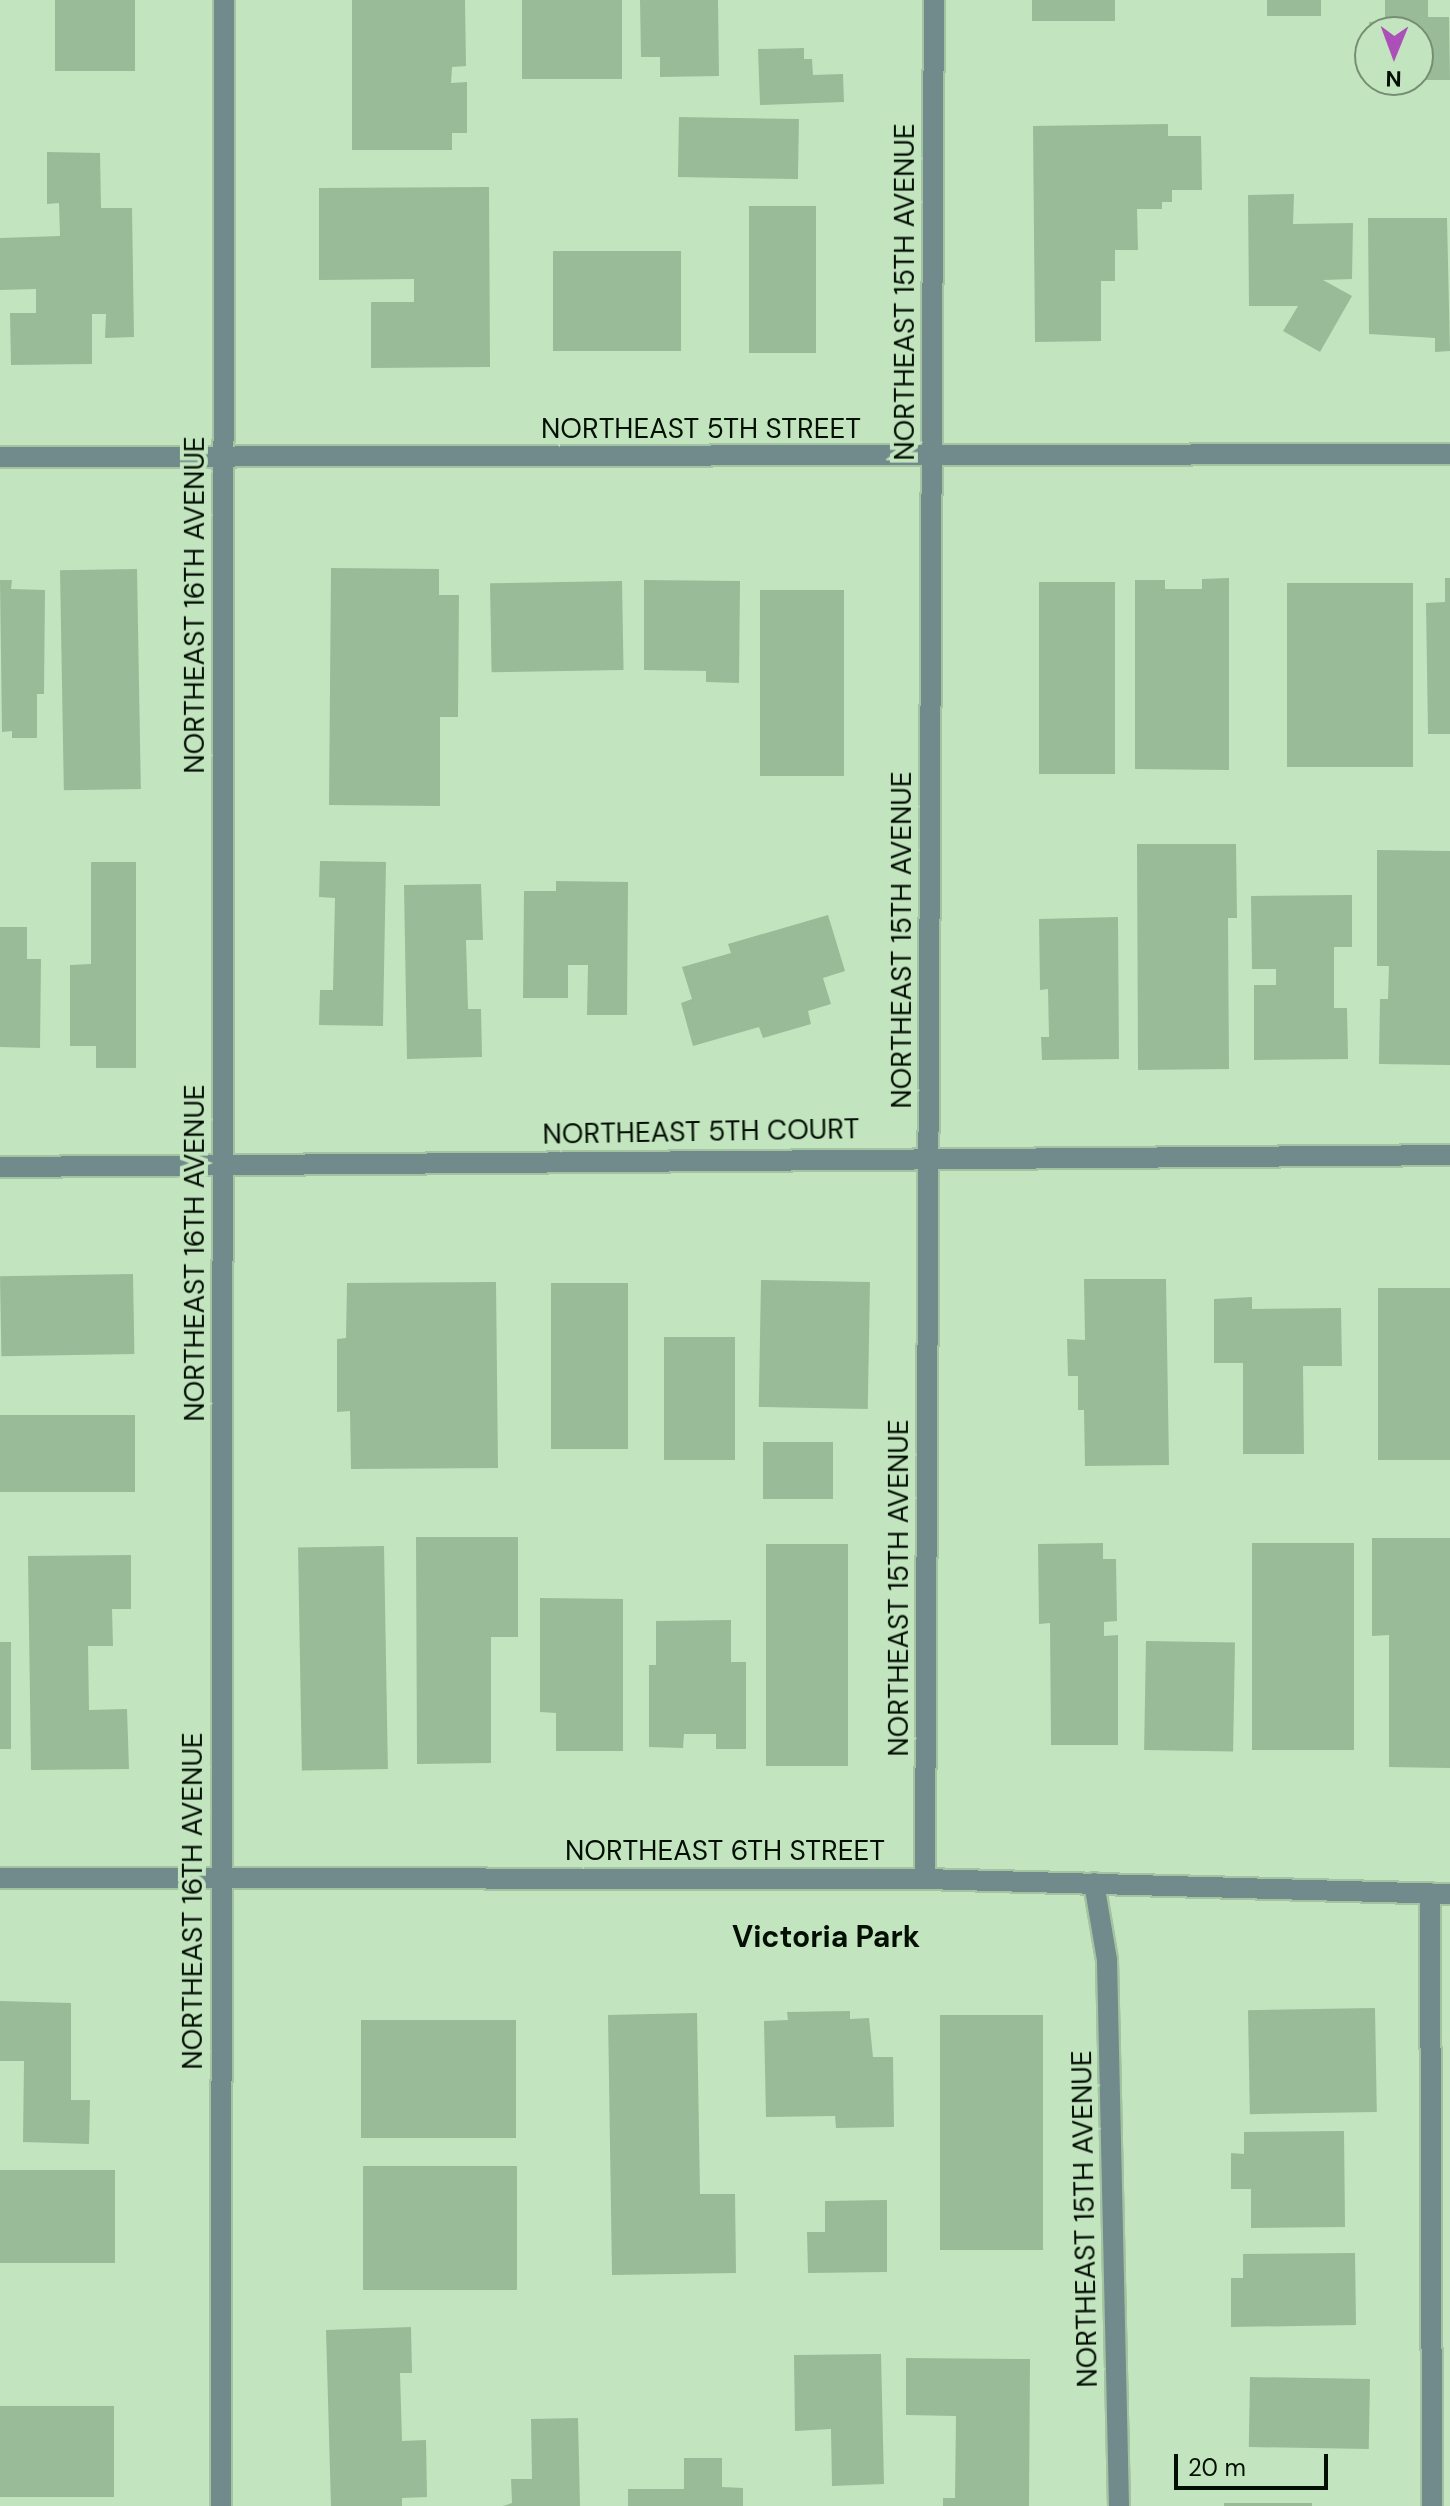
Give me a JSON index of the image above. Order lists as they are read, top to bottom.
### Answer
{
  "streets": {
    "street": [
      "NORTHEAST 15TH AVENUE",
      "NORTHEAST 5TH STREET",
      "NORTHEAST 16TH AVENUE",
      "NORTHEAST 5TH COURT",
      "NORTHEAST 6TH STREET"
    ]
  },
  "crossings": [
    ["NORTHEAST 15TH AVENUE", "NORTHEAST 5TH STREET"],
    ["NORTHEAST 15TH AVENUE", "NORTHEAST 5TH COURT"],
    ["NORTHEAST 15TH AVENUE", "NORTHEAST 6TH STREET"],
    ["NORTHEAST 5TH STREET", "NORTHEAST 16TH AVENUE"],
    ["NORTHEAST 16TH AVENUE", "NORTHEAST 5TH COURT"],
    ["NORTHEAST 16TH AVENUE", "NORTHEAST 6TH STREET"]
  ],
  "districts": ["Victoria Park"],
  "scale_bar": "20 m",
  "north": "bottom"
}
